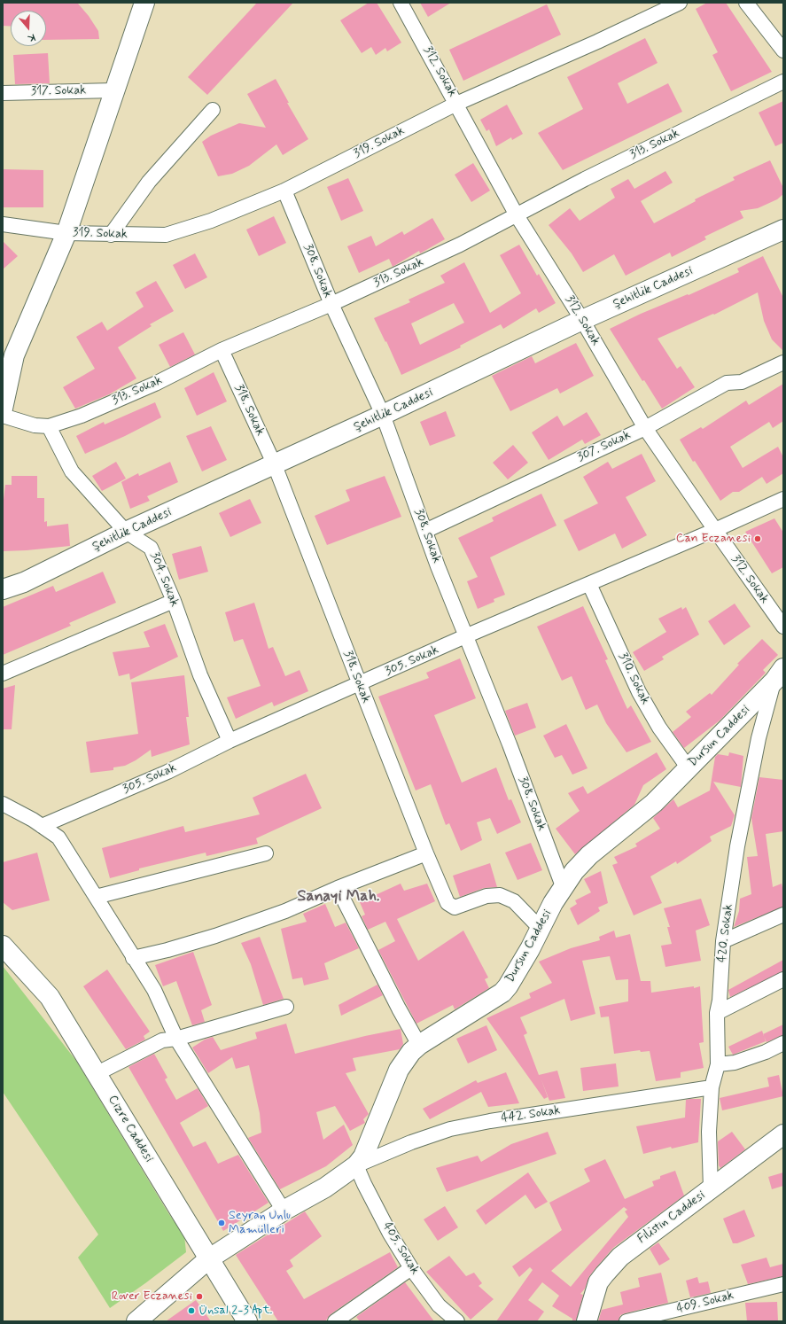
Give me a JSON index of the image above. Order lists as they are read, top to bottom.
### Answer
{
  "streets": {
    "street": [
      "312. Sokak",
      "317. Sokak",
      "319. Sokak",
      "313. Sokak",
      "308. Sokak",
      "Şehitlik Caddesi",
      "318. Sokak",
      "307. Sokak",
      "304. Sokak",
      "305. Sokak",
      "310. Sokak",
      "Dursun Caddesi",
      "420. Sokak",
      "442. Sokak",
      "Cizre Caddesi",
      "Filistin Caddesi",
      "405. Sokak",
      "409. Sokak"
    ]
  },
  "crossings": [
    ["312. Sokak", "319. Sokak"],
    ["312. Sokak", "313. Sokak"],
    ["312. Sokak", "Şehitlik Caddesi"],
    ["312. Sokak", "307. Sokak"],
    ["312. Sokak", "305. Sokak"],
    ["319. Sokak", "308. Sokak"],
    ["313. Sokak", "308. Sokak"],
    ["313. Sokak", "318. Sokak"],
    ["313. Sokak", "304. Sokak"],
    ["308. Sokak", "Şehitlik Caddesi"],
    ["308. Sokak", "307. Sokak"],
    ["308. Sokak", "305. Sokak"],
    ["308. Sokak", "Dursun Caddesi"],
    ["Şehitlik Caddesi", "318. Sokak"],
    ["Şehitlik Caddesi", "304. Sokak"],
    ["318. Sokak", "305. Sokak"],
    ["318. Sokak", "Dursun Caddesi"],
    ["304. Sokak", "305. Sokak"],
    ["305. Sokak", "310. Sokak"],
    ["310. Sokak", "Dursun Caddesi"],
    ["Dursun Caddesi", "420. Sokak"],
    ["Dursun Caddesi", "442. Sokak"],
    ["Dursun Caddesi", "Cizre Caddesi"],
    ["Dursun Caddesi", "405. Sokak"],
    ["420. Sokak", "442. Sokak"],
    ["420. Sokak", "Filistin Caddesi"],
    ["442. Sokak", "405. Sokak"]
  ],
  "districts": ["Sanayi Mah."],
  "places": [
    "Can Eczanesi",
    "Seyran Unlu Mamülleri",
    "Rover Eczanesi",
    "Ünsal 2-3 Apt."
  ],
  "north": "bottom"
}
